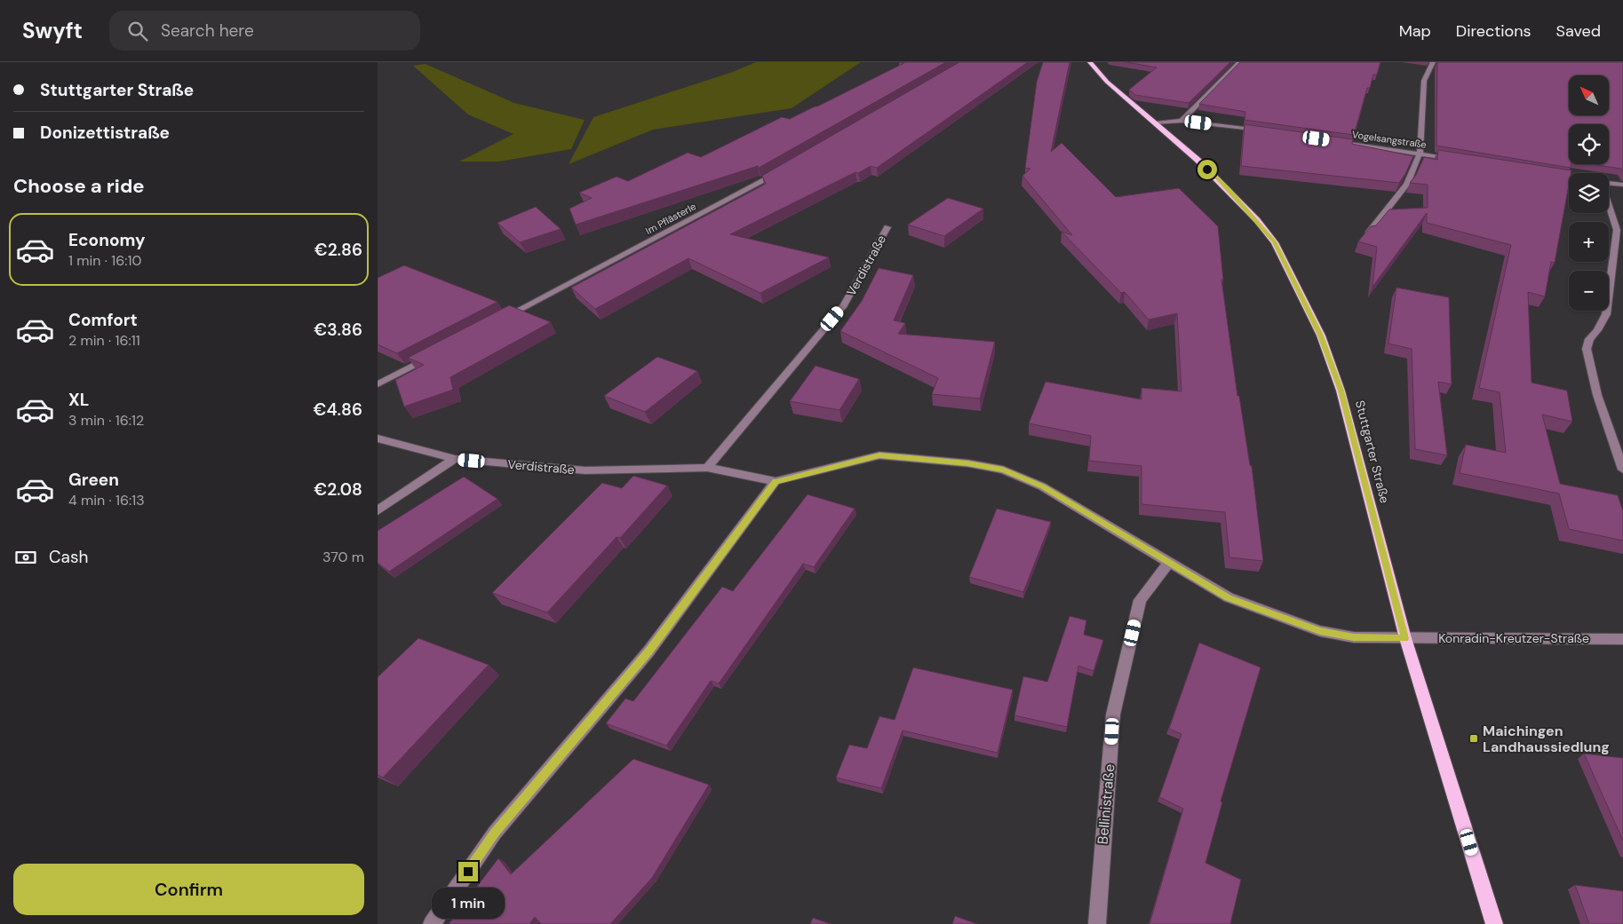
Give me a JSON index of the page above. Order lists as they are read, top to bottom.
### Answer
{
  "streets": {
    "main road": ["Stuttgarter Straße"],
    "street": [
      "Vogelsangstraße",
      "Im Pflästerle",
      "Verdistraße",
      "Konradin-Kreutzer-Straße",
      "Bellinistraße"
    ]
  },
  "crossings": [
    ["Verdistraße", "Stuttgarter Straße"],
    ["Verdistraße", "Konradin-Kreutzer-Straße"],
    ["Verdistraße", "Bellinistraße"],
    ["Stuttgarter Straße", "Konradin-Kreutzer-Straße"]
  ],
  "places": {
    "transit": ["Maichingen Landhaussiedlung"]
  },
  "north": "top left",
  "page": {
    "header": "Swyft",
    "search": "Search here",
    "nav": ["Map", "Directions", "Saved"],
    "banner": ["Stuttgarter Straße", "Donizettistraße"],
    "map_buttons": ["+", "−"],
    "heading": "Choose a ride",
    "list": [
      {
        "name": "Economy",
        "note": "1 min · 16:10",
        "value": "€2.86"
      },
      {
        "name": "Comfort",
        "note": "2 min · 16:11",
        "value": "€3.86"
      },
      {
        "name": "XL",
        "note": "3 min · 16:12",
        "value": "€4.86"
      },
      {
        "name": "Green",
        "note": "4 min · 16:13",
        "value": "€2.08"
      }
    ],
    "pay": ["Cash", "370 m"],
    "buttons": "Confirm",
    "bubble": "1 min"
  }
}
